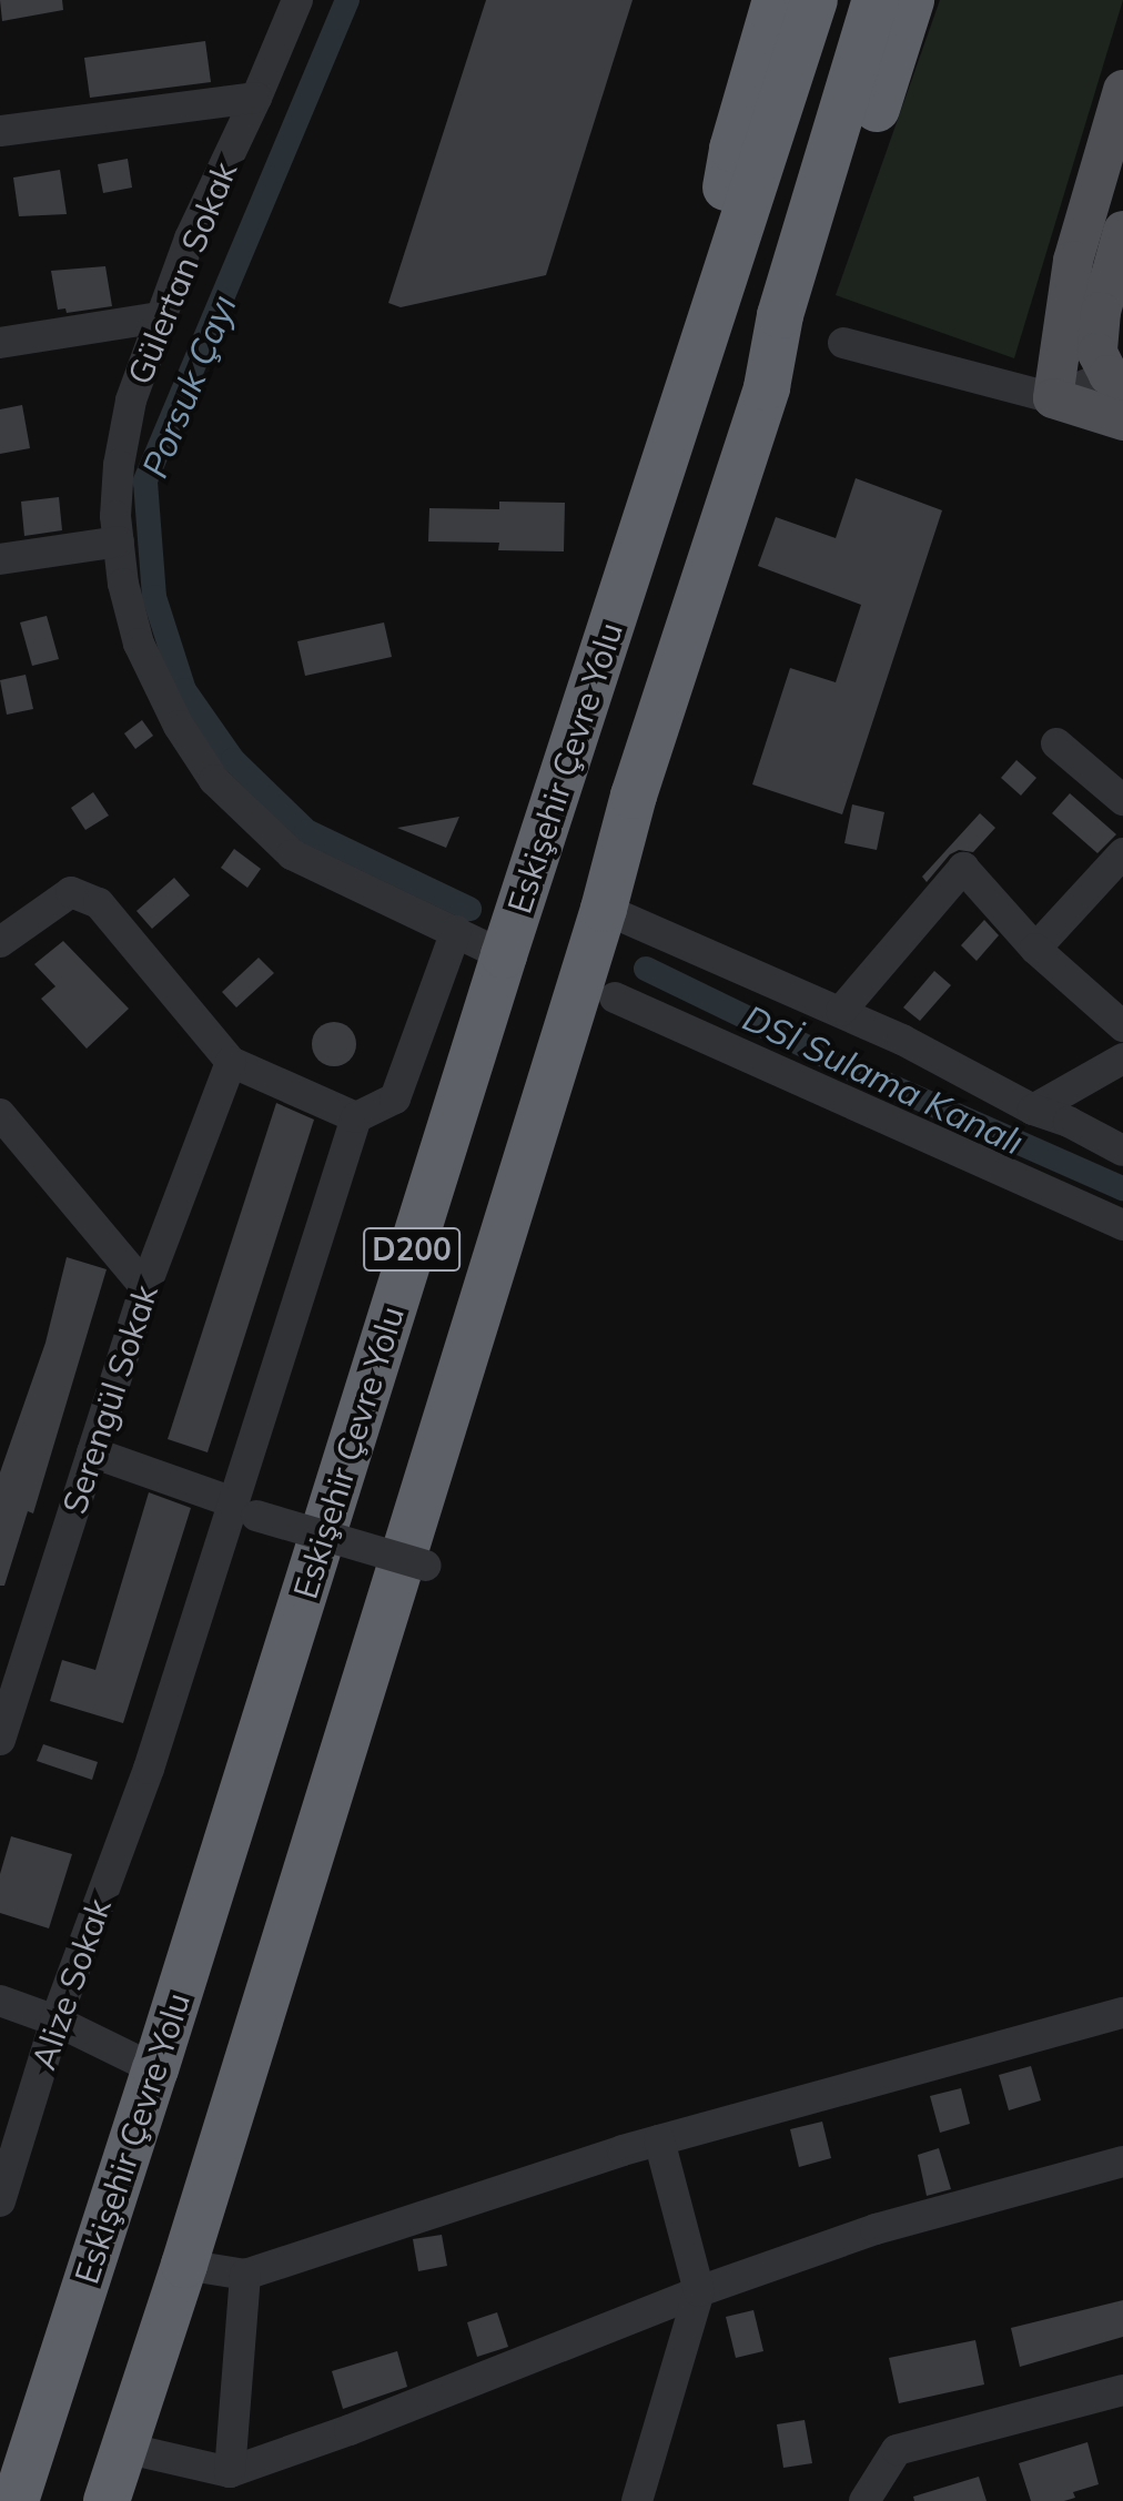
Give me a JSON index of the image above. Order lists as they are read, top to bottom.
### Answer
{
  "streets": {
    "highway": ["Eskişehir Çevre Yolu", "D200"],
    "street": ["Gülertan Sokak", "Serengül Sokak", "Alize Sokak"]
  },
  "crossings": [
    ["Gülertan Sokak", "Eskişehir Çevre Yolu"]
  ],
  "water": ["Porsuk Çayı", "DSİ Sulama Kanalı"]
}
